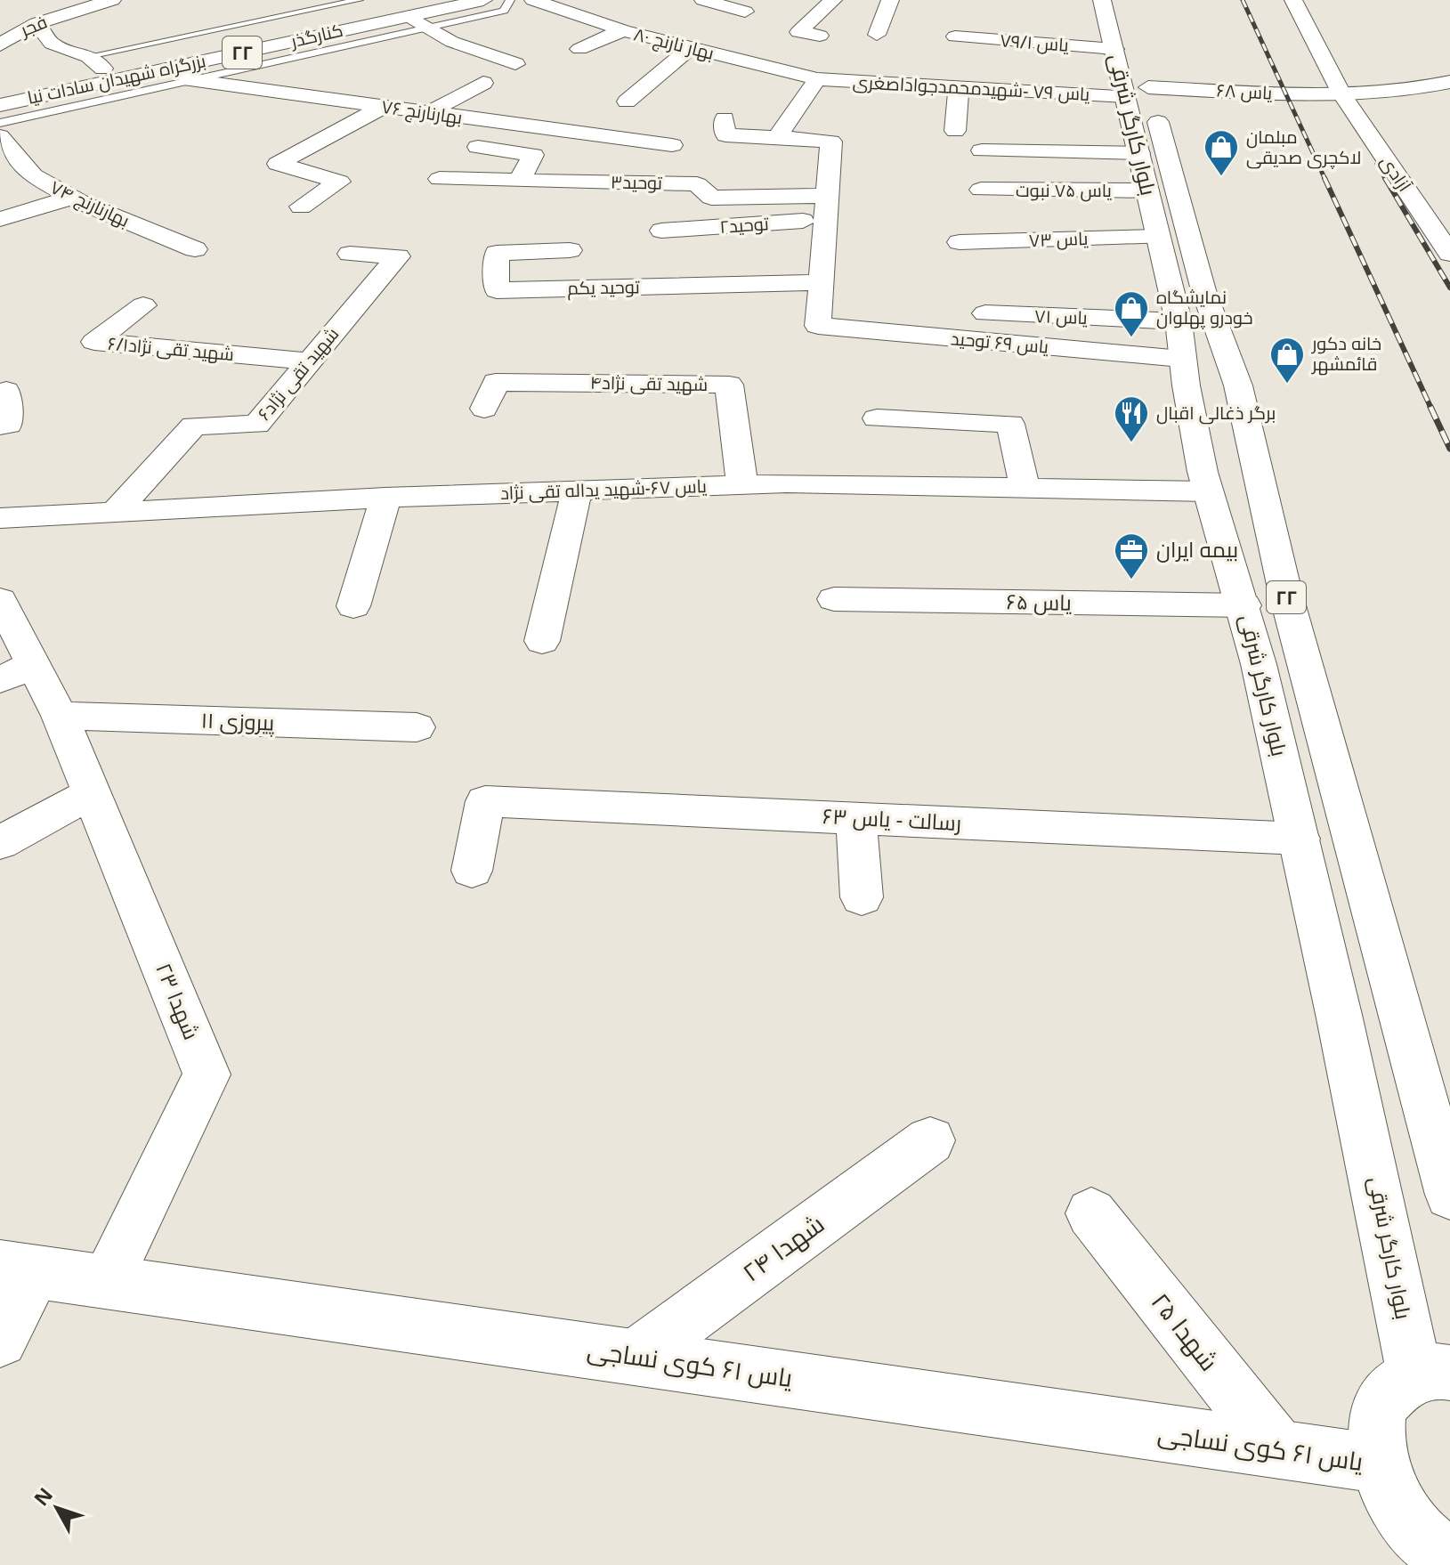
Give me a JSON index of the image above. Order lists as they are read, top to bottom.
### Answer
{
  "streets": {
    "main road": [
      "فجر",
      "یاس ۷۹/۱",
      "بهار نارنج ۸۰",
      "۲۲",
      "بزرگراه شهیدان سادات نیا",
      "یاس ۷۹ -شهیدمحمدجواداصغری",
      "یاس ۶۸",
      "بهارنارنج ۷۶",
      "بلوار کارگر شرقی",
      "آزادی",
      "توحید۳",
      "یاس ۷۵ نبوت",
      "بهارنارنج ۷۴",
      "توحید۲",
      "یاس ۷۳",
      "توحید یکم",
      "یاس ۷۱",
      "یاس ۶۹ توحید",
      "شهید تقی نژاد۶/۱",
      "شهید تقی نژاد۶",
      "شهید تقی نژاد۴",
      "یاس ۶۷-شهید یداله تقی نژاد",
      "یاس ۶۵",
      "پیروزی ۱۱",
      "رسالت - یاس ۶۳",
      "شهدا ۲۳",
      "شهدا ۲۴",
      "شهدا ۲۵",
      "یاس ۶۱ کوی نساجی"
    ],
    "lane": ["کنارگذر"]
  },
  "crossings": [
    ["کنارگذر", "بزرگراه شهیدان سادات نیا"],
    ["کنارگذر", "بهارنارنج ۷۶"],
    ["یاس ۷۹/۱", "بلوار کارگر شرقی"],
    ["بهار نارنج ۸۰", "یاس ۷۹ -شهیدمحمدجواداصغری"],
    ["بزرگراه شهیدان سادات نیا", "بهارنارنج ۷۶"],
    ["یاس ۷۹ -شهیدمحمدجواداصغری", "یاس ۶۸"],
    ["یاس ۷۹ -شهیدمحمدجواداصغری", "بلوار کارگر شرقی"],
    ["یاس ۶۸", "بلوار کارگر شرقی"],
    ["یاس ۶۸", "آزادی"],
    ["بلوار کارگر شرقی", "یاس ۷۵ نبوت"],
    ["بلوار کارگر شرقی", "یاس ۷۳"],
    ["بلوار کارگر شرقی", "یاس ۷۱"],
    ["بلوار کارگر شرقی", "یاس ۶۹ توحید"],
    ["بلوار کارگر شرقی", "یاس ۶۷-شهید یداله تقی نژاد"],
    ["بلوار کارگر شرقی", "یاس ۶۵"],
    ["بلوار کارگر شرقی", "رسالت - یاس ۶۳"],
    ["توحید۳", "توحید۲"],
    ["توحید یکم", "یاس ۶۹ توحید"],
    ["شهید تقی نژاد۶/۱", "شهید تقی نژاد۶"],
    ["شهید تقی نژاد۶", "یاس ۶۷-شهید یداله تقی نژاد"],
    ["شهید تقی نژاد۴", "یاس ۶۷-شهید یداله تقی نژاد"],
    ["پیروزی ۱۱", "شهدا ۲۳"],
    ["شهدا ۲۳", "یاس ۶۱ کوی نساجی"],
    ["شهدا ۲۴", "یاس ۶۱ کوی نساجی"],
    ["شهدا ۲۵", "یاس ۶۱ کوی نساجی"]
  ],
  "places": {
    "shop": ["مبلمان لاکچری صدیقی", "نمایشگاه خودرو پهلوان", "خانه دکور قائمشهر"],
    "restaurant": ["برگر ذغالی اقبال"],
    "office": ["بیمه ایران"]
  },
  "north": "top left"
}
